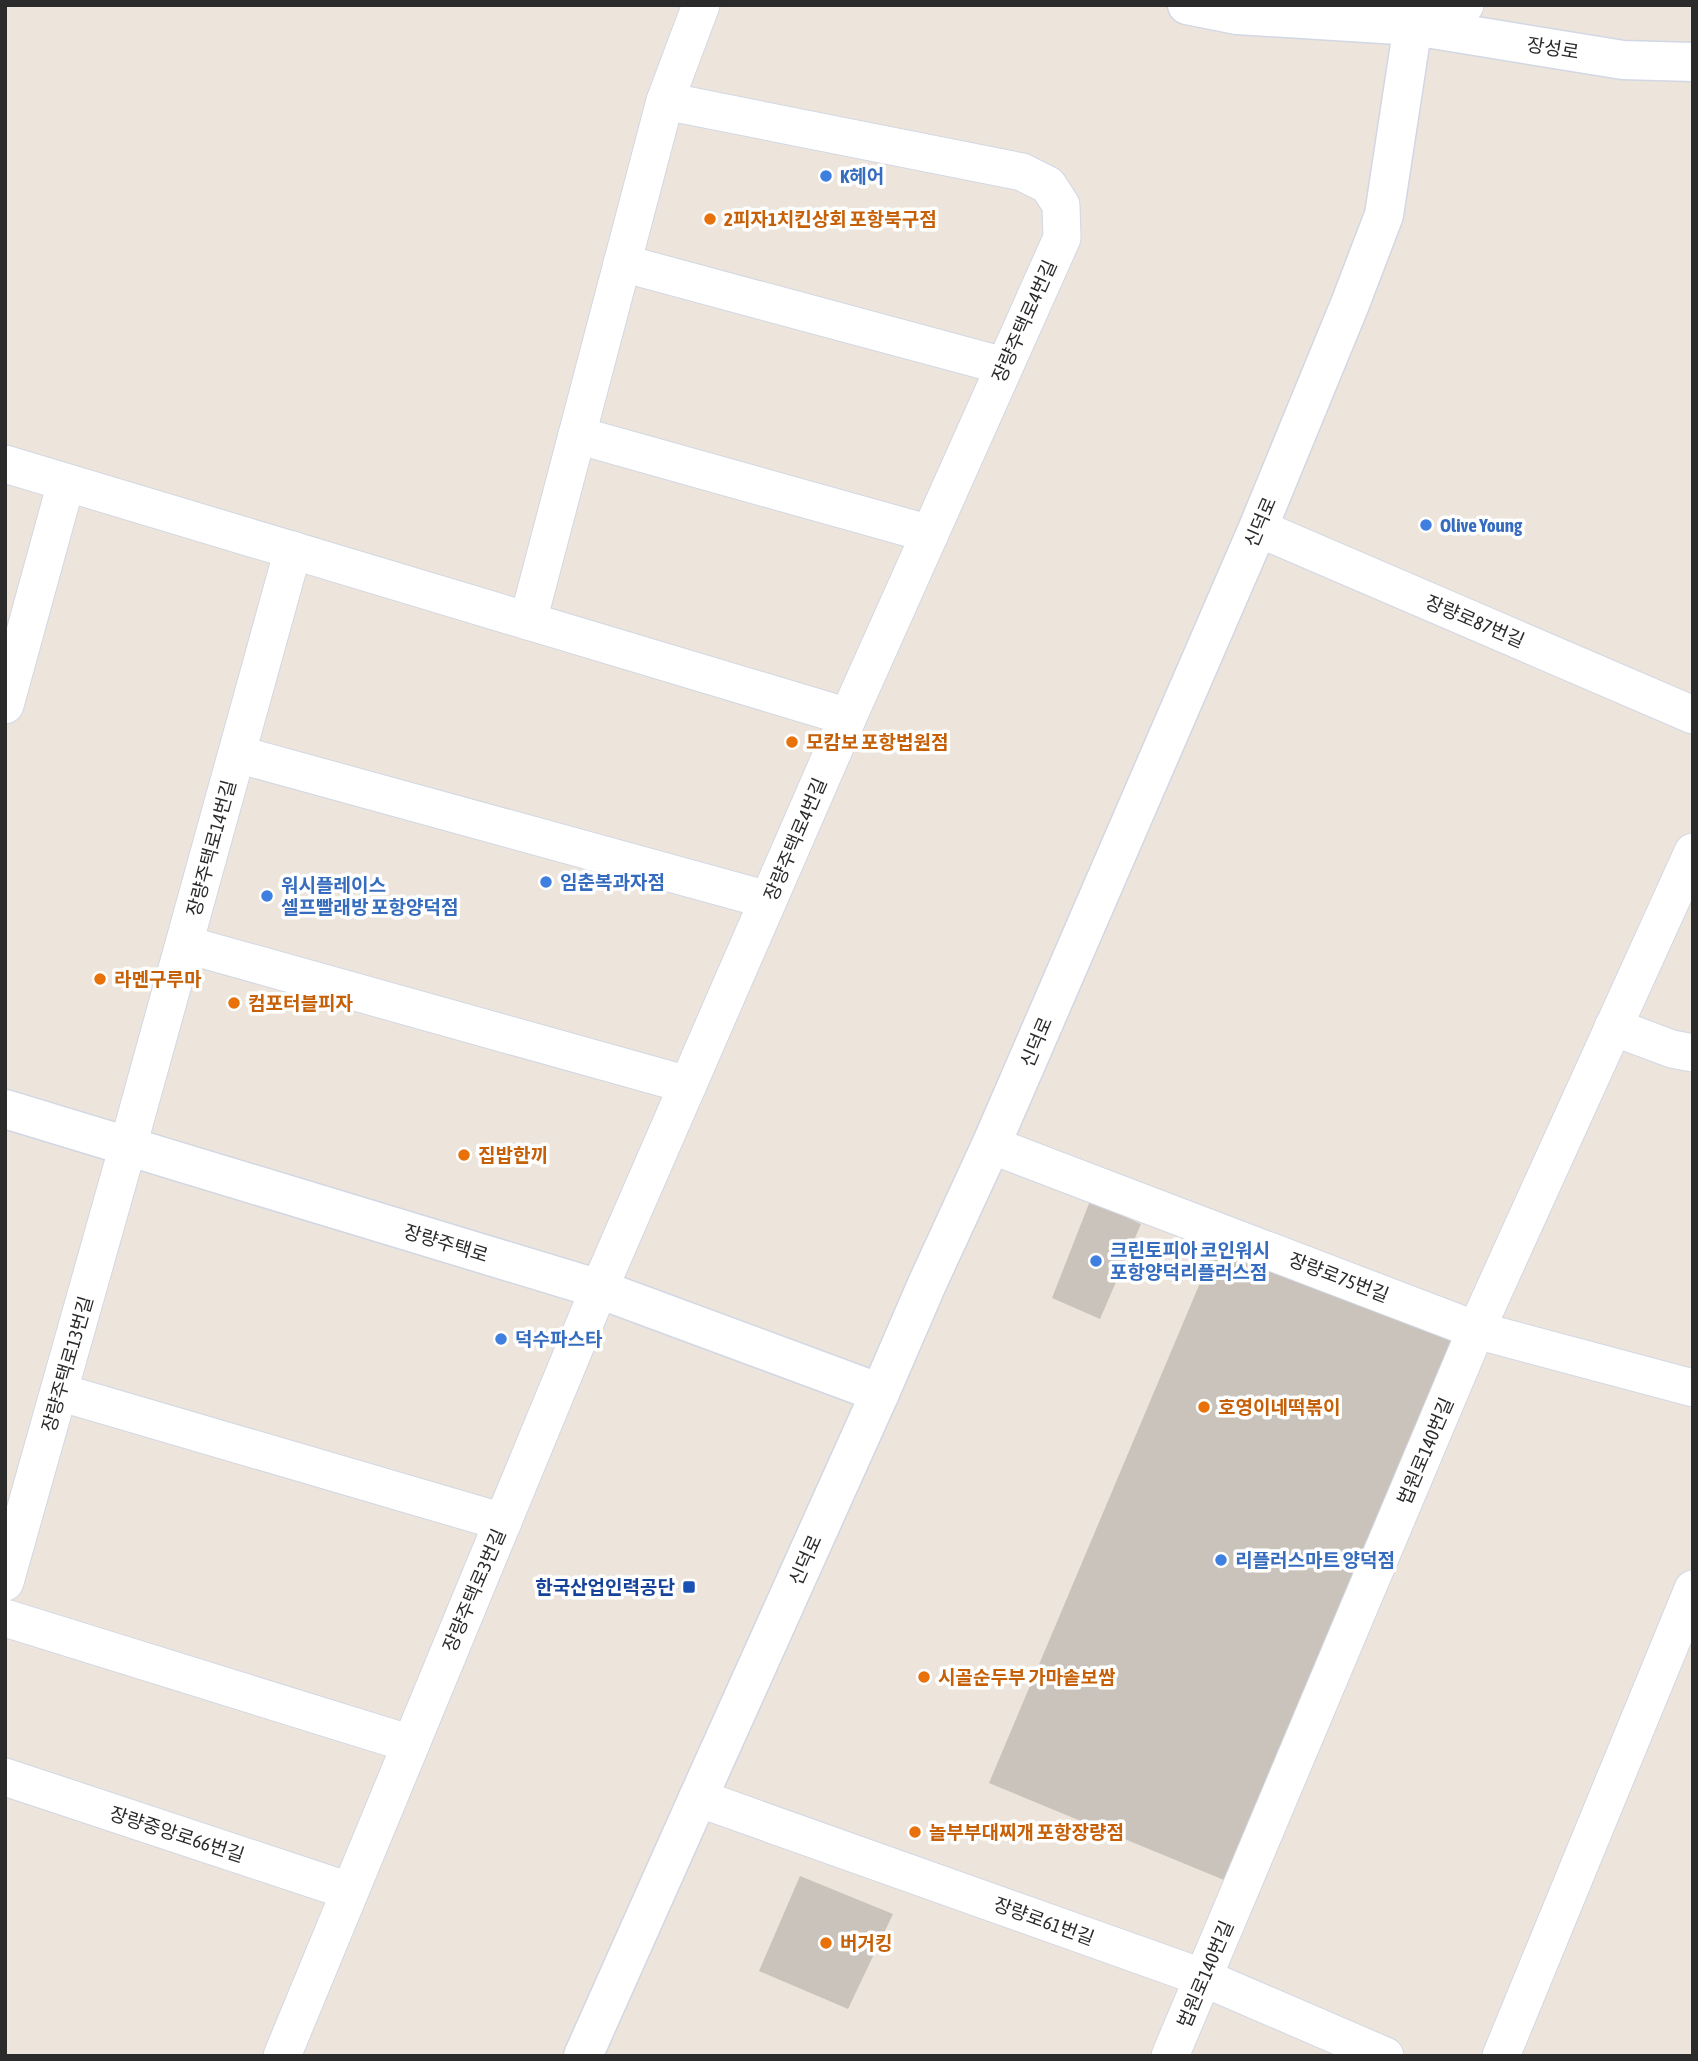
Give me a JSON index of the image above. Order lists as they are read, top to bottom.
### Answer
{
  "streets": {
    "street": [
      "장성로",
      "장량주택로4번길",
      "신덕로",
      "장량로87번길",
      "장량주택로14번길",
      "장량주택로",
      "장량로75번길",
      "장량주택로13번길",
      "법원로140번길",
      "장량주택로3번길",
      "장량중앙로66번길",
      "장량로61번길"
    ]
  },
  "crossings": [
    ["장성로", "신덕로"],
    ["장량주택로4번길", "장량주택로"],
    ["장량주택로4번길", "장량주택로3번길"],
    ["신덕로", "장량로87번길"],
    ["신덕로", "장량주택로"],
    ["신덕로", "장량로75번길"],
    ["신덕로", "장량로61번길"],
    ["장량주택로14번길", "장량주택로"],
    ["장량주택로14번길", "장량주택로13번길"],
    ["장량주택로", "장량주택로13번길"],
    ["장량주택로", "장량주택로3번길"],
    ["장량로75번길", "법원로140번길"],
    ["법원로140번길", "장량로61번길"],
    ["장량주택로3번길", "장량중앙로66번길"]
  ],
  "places": {
    "other": [
      "K헤어",
      "2피자1치킨상회 포항북구점",
      "Olive Young",
      "모캄보 포항법원점",
      "임춘복과자점",
      "워시플레이스 셀프빨래방 포항양덕점",
      "라멘구루마",
      "컴포터블피자",
      "집밥한끼",
      "크린토피아 코인워시 포항양덕리플러스점",
      "덕수파스타",
      "호영이네떡볶이",
      "리플러스마트 양덕점",
      "시골순두부 가마솥보쌈",
      "놀부부대찌개 포항장량점",
      "버거킹"
    ],
    "transit": ["한국산업인력공단"]
  }
}
